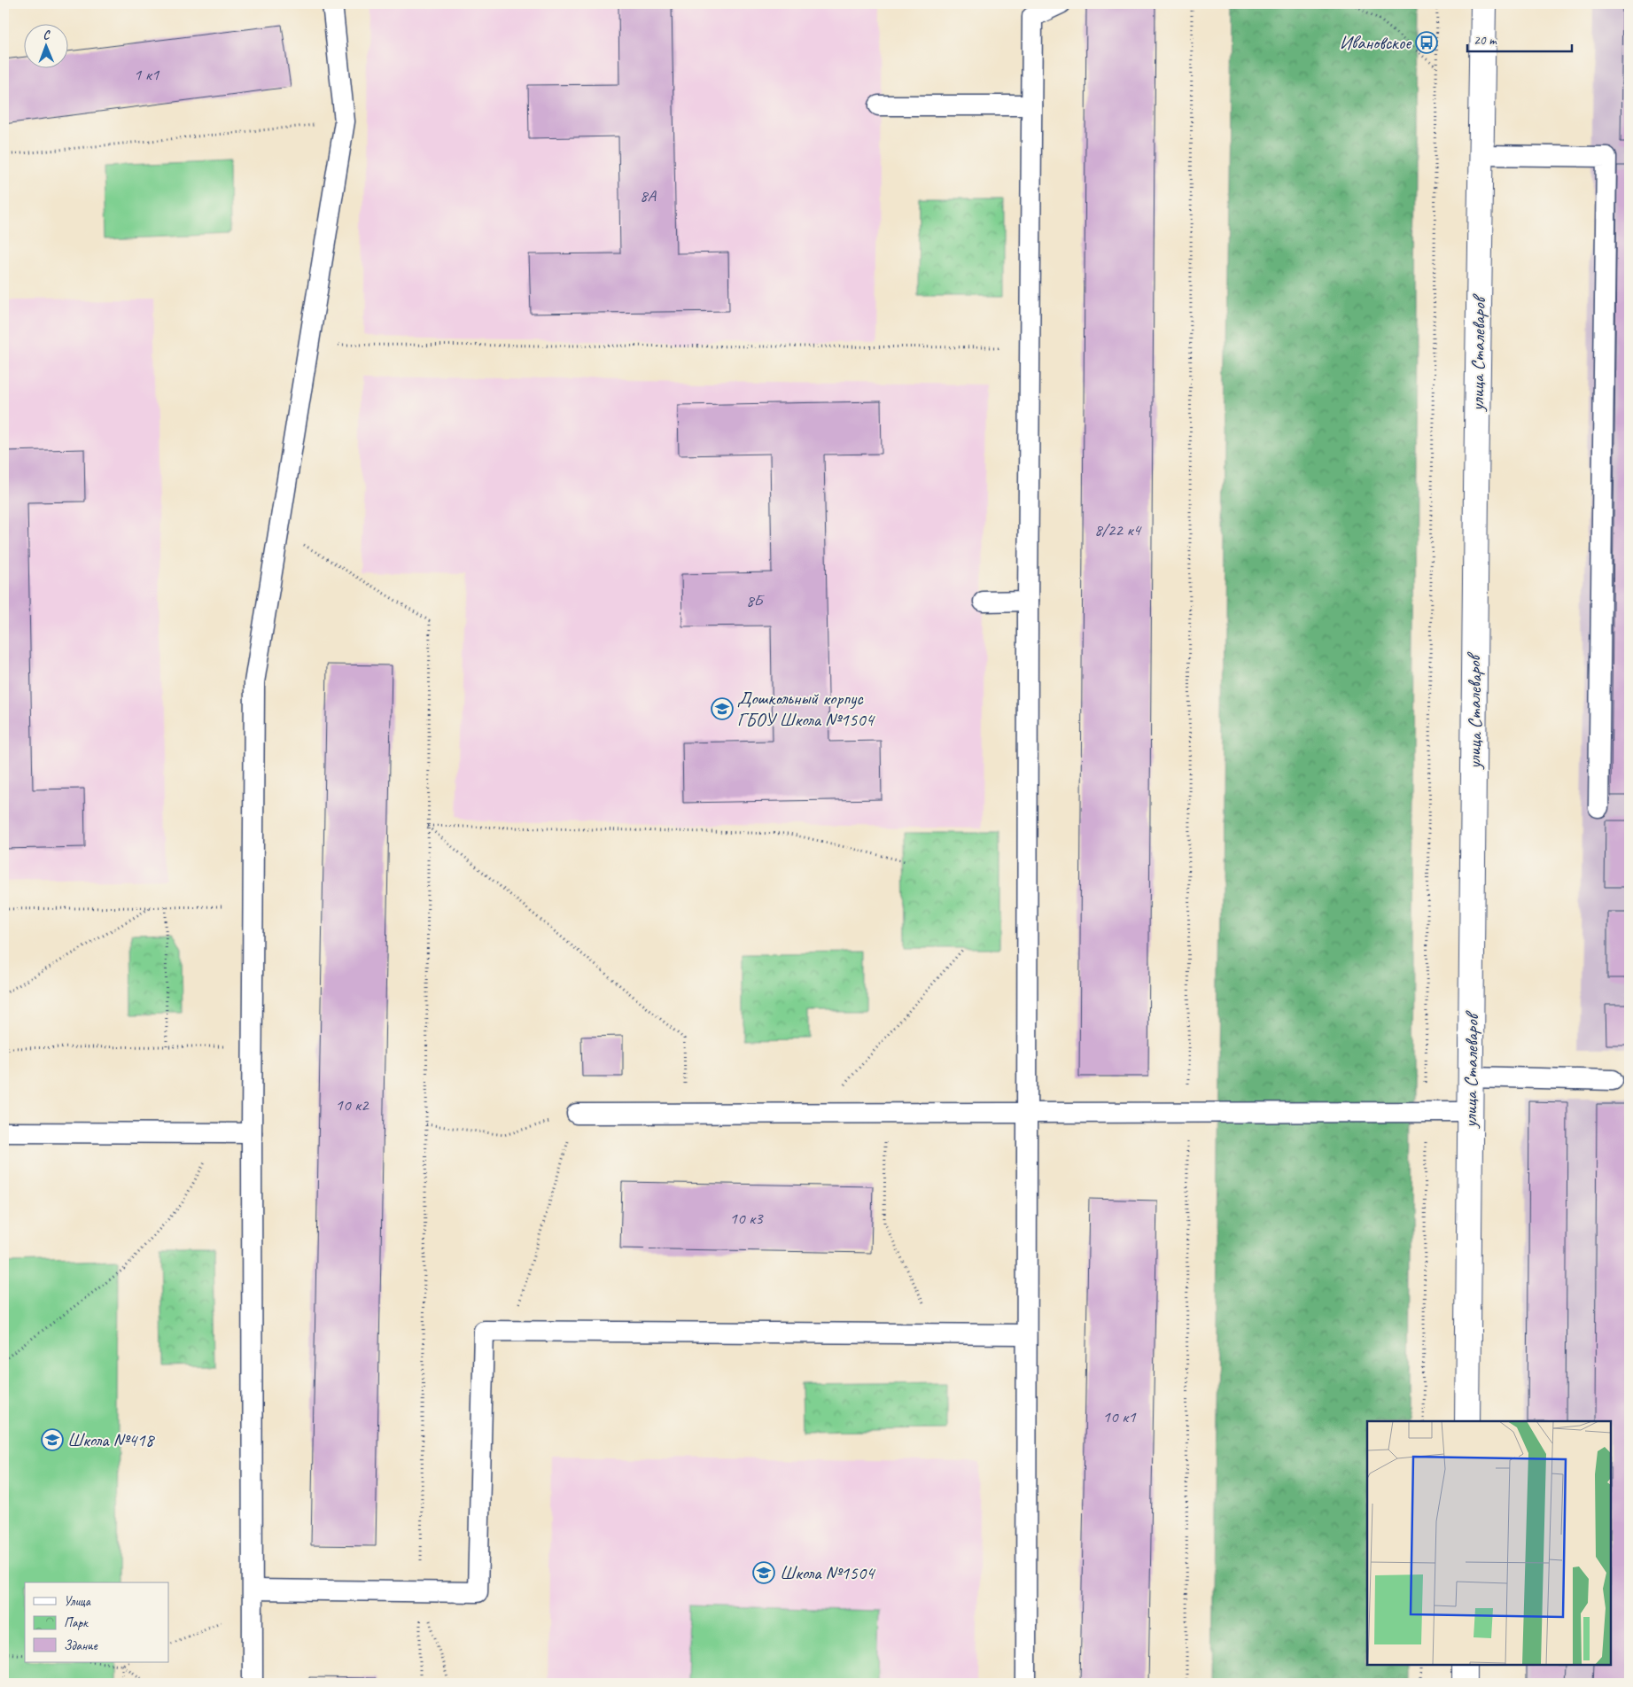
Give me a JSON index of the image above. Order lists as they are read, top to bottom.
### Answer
{
  "streets": {
    "main road": ["улица Сталеваров"]
  },
  "places": {
    "bus stop": ["Ивановское"],
    "school or university": ["Дошкольный корпус ГБОУ Школа №1504", "Школа №418", "Школа №1504"]
  },
  "house_numbers": [
    "1 к1",
    "8А",
    "8/22 к4",
    "8Б",
    "10 к2",
    "10 к3",
    "10 к1"
  ],
  "legend": ["Улица", "Парк", "Здание"],
  "scale_bar": "20 m",
  "north": "top"
}
